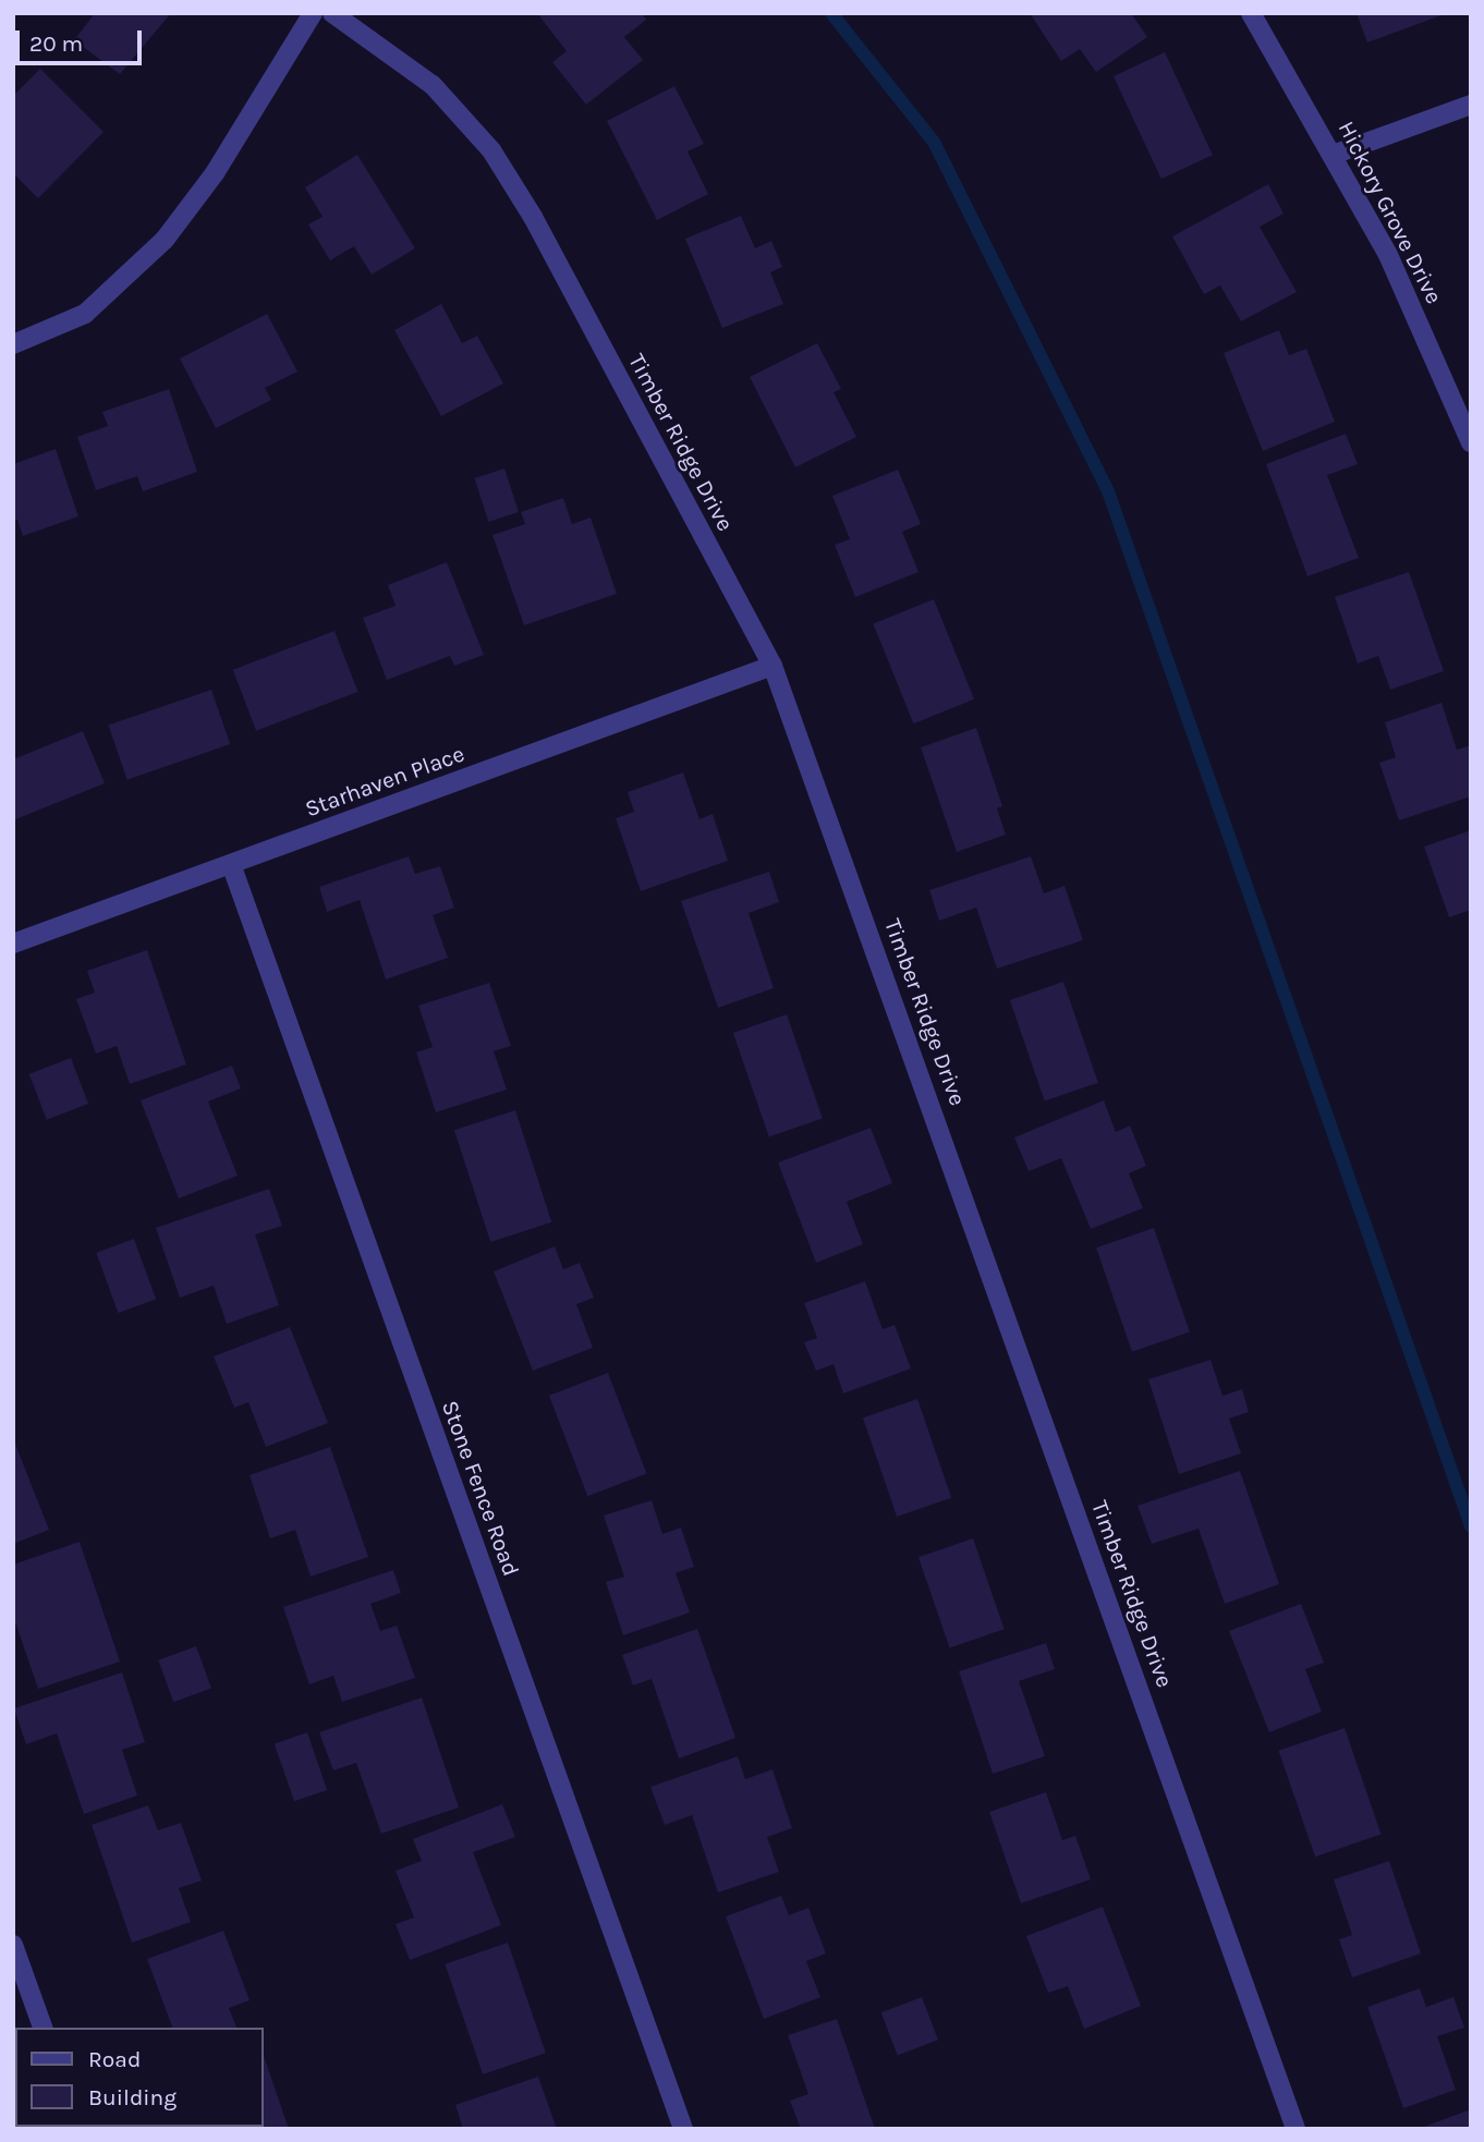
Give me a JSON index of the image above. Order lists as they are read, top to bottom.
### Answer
{
  "streets": {
    "street": [
      "Hickory Grove Drive",
      "Timber Ridge Drive",
      "Starhaven Place",
      "Stone Fence Road"
    ]
  },
  "crossings": [
    ["Timber Ridge Drive", "Starhaven Place"],
    ["Starhaven Place", "Stone Fence Road"]
  ],
  "legend": ["Road", "Building"],
  "scale_bar": "20 m"
}
